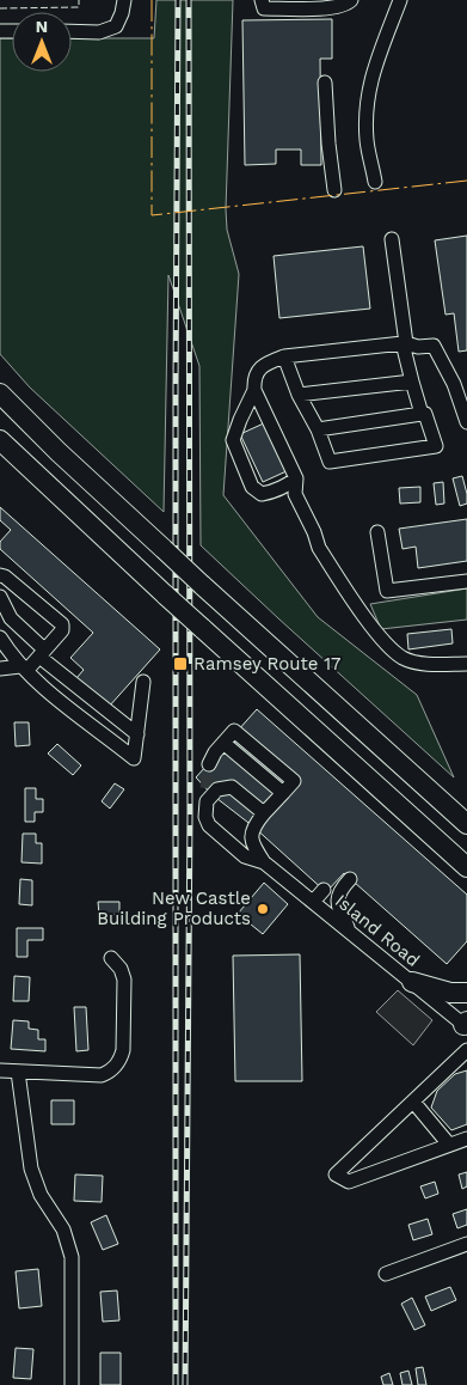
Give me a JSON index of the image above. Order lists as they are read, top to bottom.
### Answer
{
  "streets": {
    "street": ["Island Road"]
  },
  "places": {
    "transit": ["Ramsey Route 17"],
    "other": ["New Castle Building Products"]
  },
  "north": "top"
}
